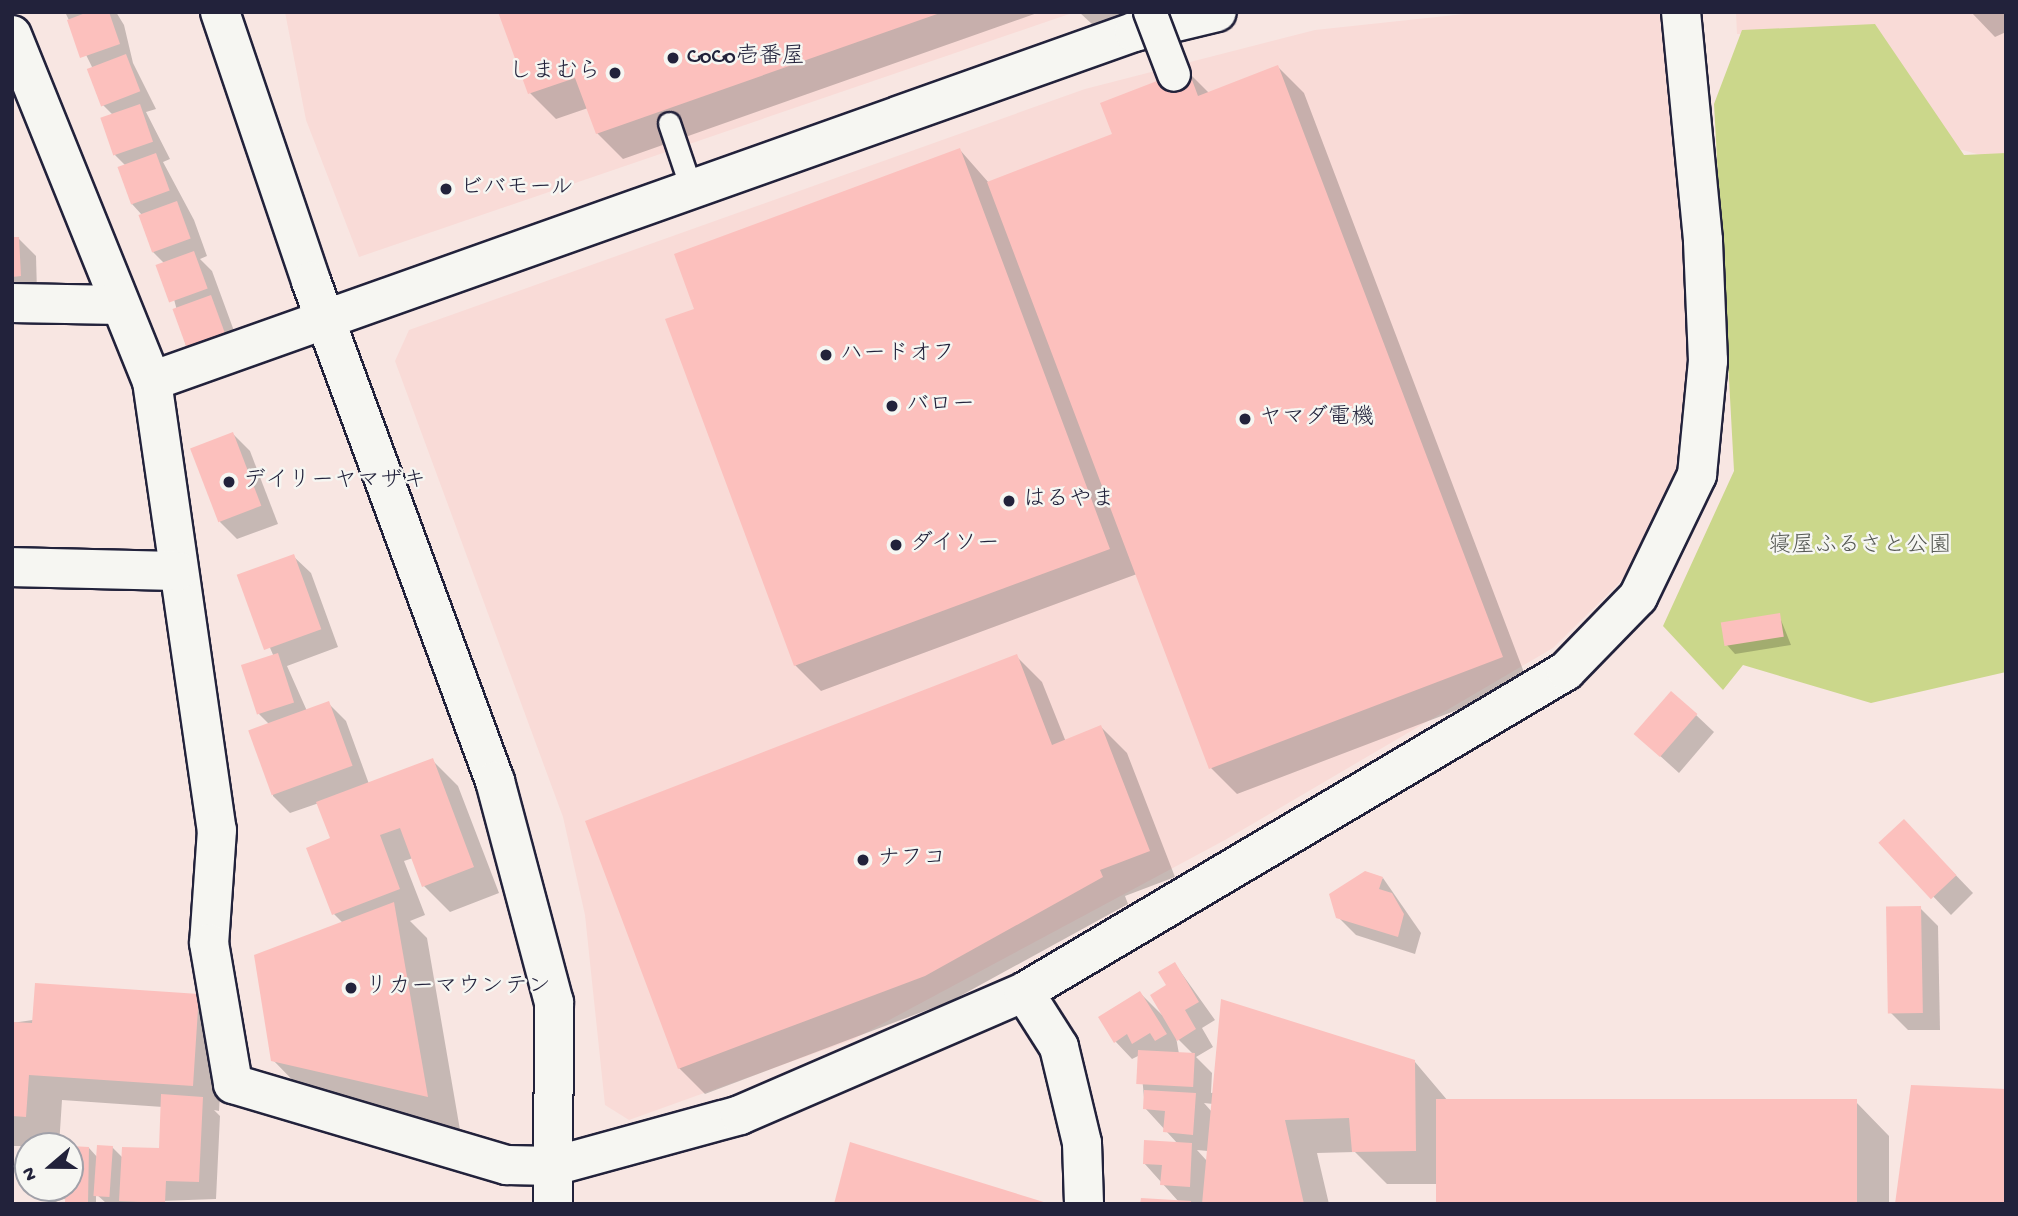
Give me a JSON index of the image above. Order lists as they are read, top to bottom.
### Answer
{
  "parks": ["寝屋ふるさと公園"],
  "places": [
    "CoCo壱番屋",
    "しまむら",
    "ビバモール",
    "ハードオフ",
    "バロー",
    "ヤマダ電機",
    "デイリーヤマザキ",
    "はるやま",
    "ダイソー",
    "ナフコ",
    "リカーマウンテン"
  ],
  "north": "left"
}
